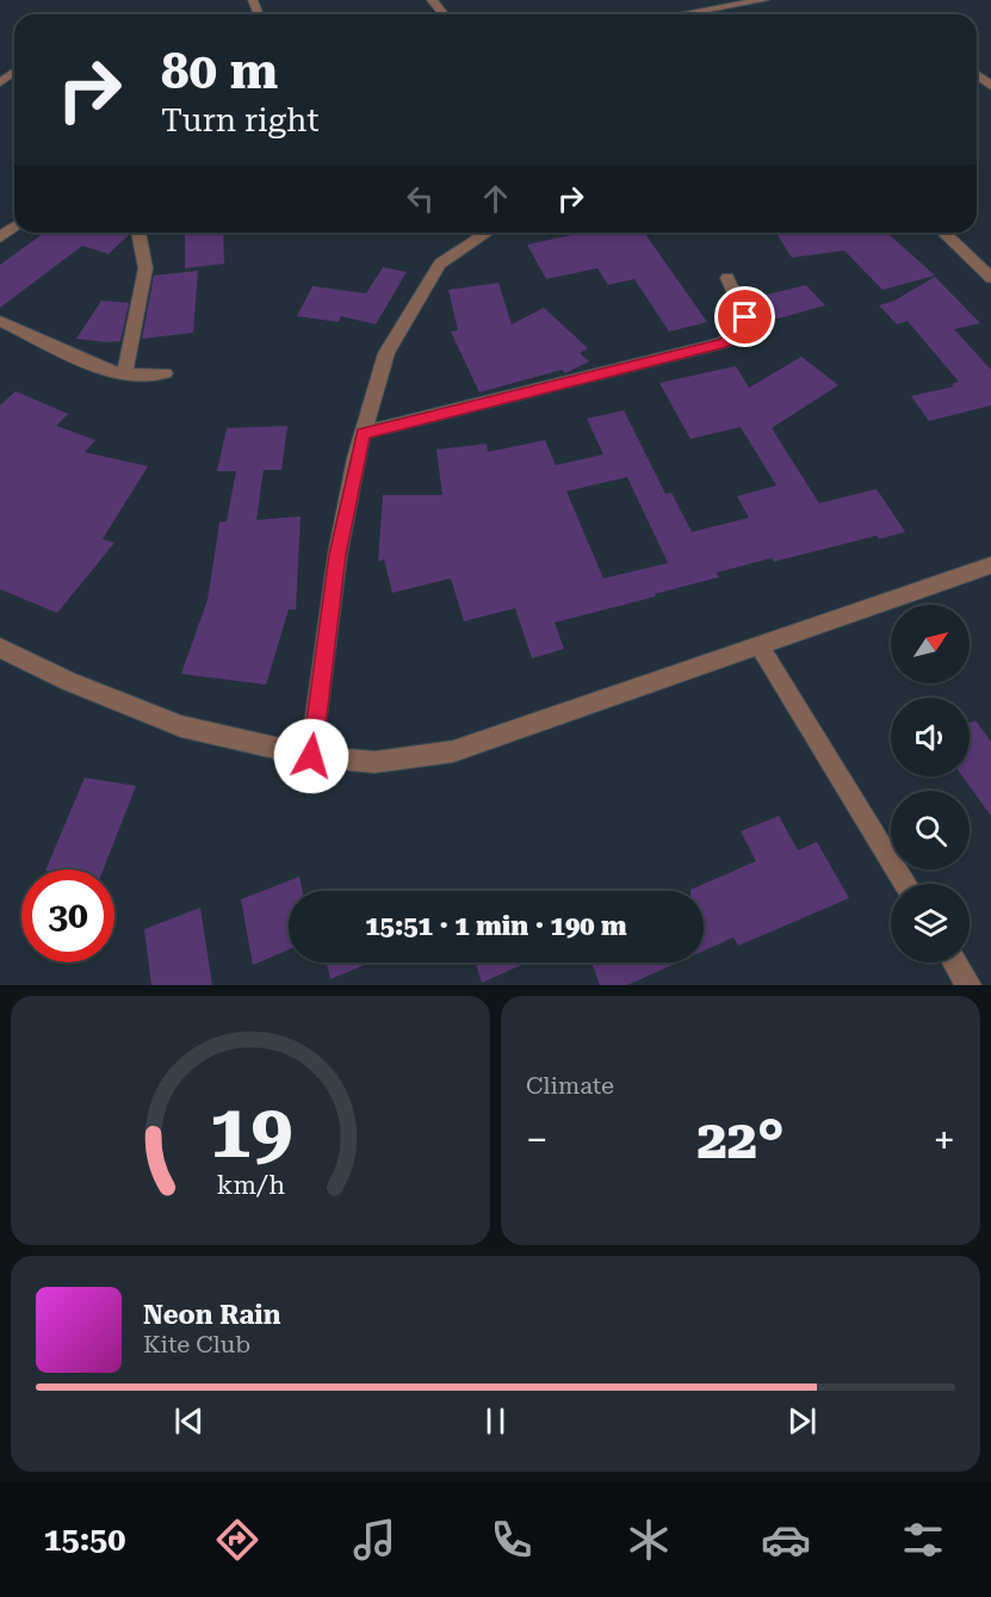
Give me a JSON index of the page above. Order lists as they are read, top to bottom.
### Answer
{
  "north": "top right",
  "page": {
    "turn": ["80 m", "Turn right"],
    "limit": "30",
    "trip": "15:51 · 1 min · 190 m",
    "tile": "Climate",
    "heat": ["−", "22°", "+"],
    "song": ["Neon Rain", "Kite Club"],
    "tabs": "15:50",
    "gauge": ["19", "km/h"]
  }
}
